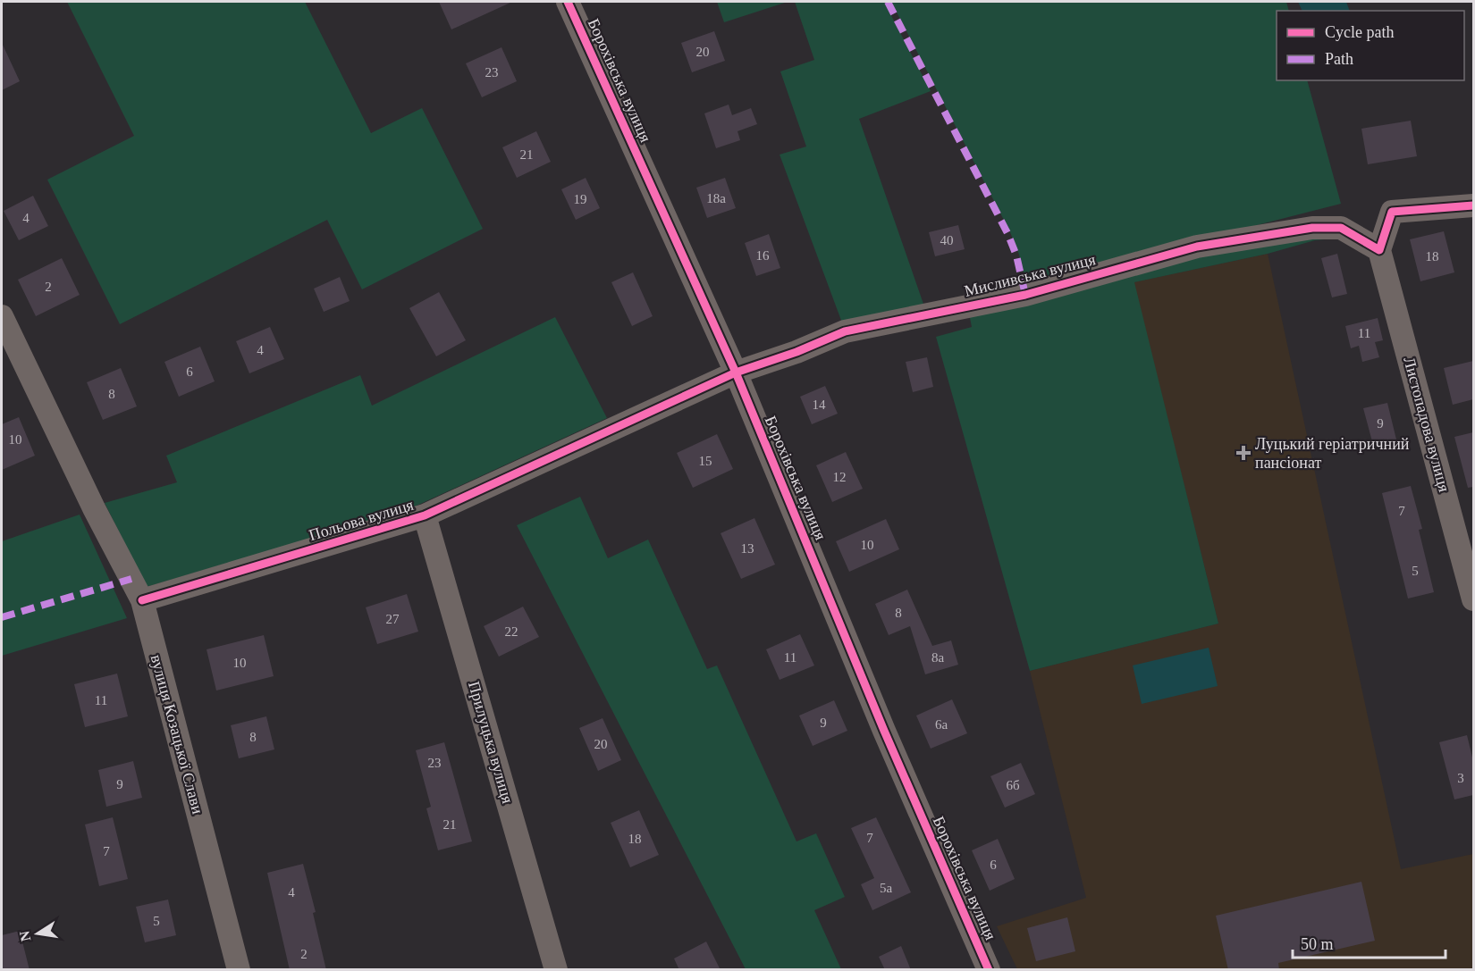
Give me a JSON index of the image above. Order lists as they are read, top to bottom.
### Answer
{
  "streets": {
    "street": [
      "Борохівська вулиця",
      "Мисливська вулиця",
      "Листопадова вулиця",
      "Польова вулиця",
      "вулиця Козацької Слави",
      "Прилуцька вулиця"
    ]
  },
  "crossings": [
    ["Борохівська вулиця", "Мисливська вулиця"],
    ["Мисливська вулиця", "Листопадова вулиця"],
    ["Мисливська вулиця", "Польова вулиця"],
    ["Польова вулиця", "вулиця Козацької Слави"],
    ["Польова вулиця", "Прилуцька вулиця"]
  ],
  "places": {
    "health": ["Луцький геріатричний пансіонат"]
  },
  "house_numbers": [
    "20",
    "23",
    "21",
    "18а",
    "19",
    "4",
    "40",
    "16",
    "18",
    "2",
    "11",
    "4",
    "6",
    "8",
    "14",
    "9",
    "10",
    "15",
    "12",
    "7",
    "10",
    "13",
    "5",
    "8",
    "27",
    "22",
    "11",
    "8а",
    "10",
    "11",
    "9",
    "6а",
    "8",
    "20",
    "23",
    "3",
    "9",
    "6б",
    "21",
    "7",
    "18",
    "7",
    "6",
    "5а",
    "4",
    "5",
    "2"
  ],
  "legend": ["Cycle path", "Path"],
  "scale_bar": "50 m",
  "north": "left"
}
